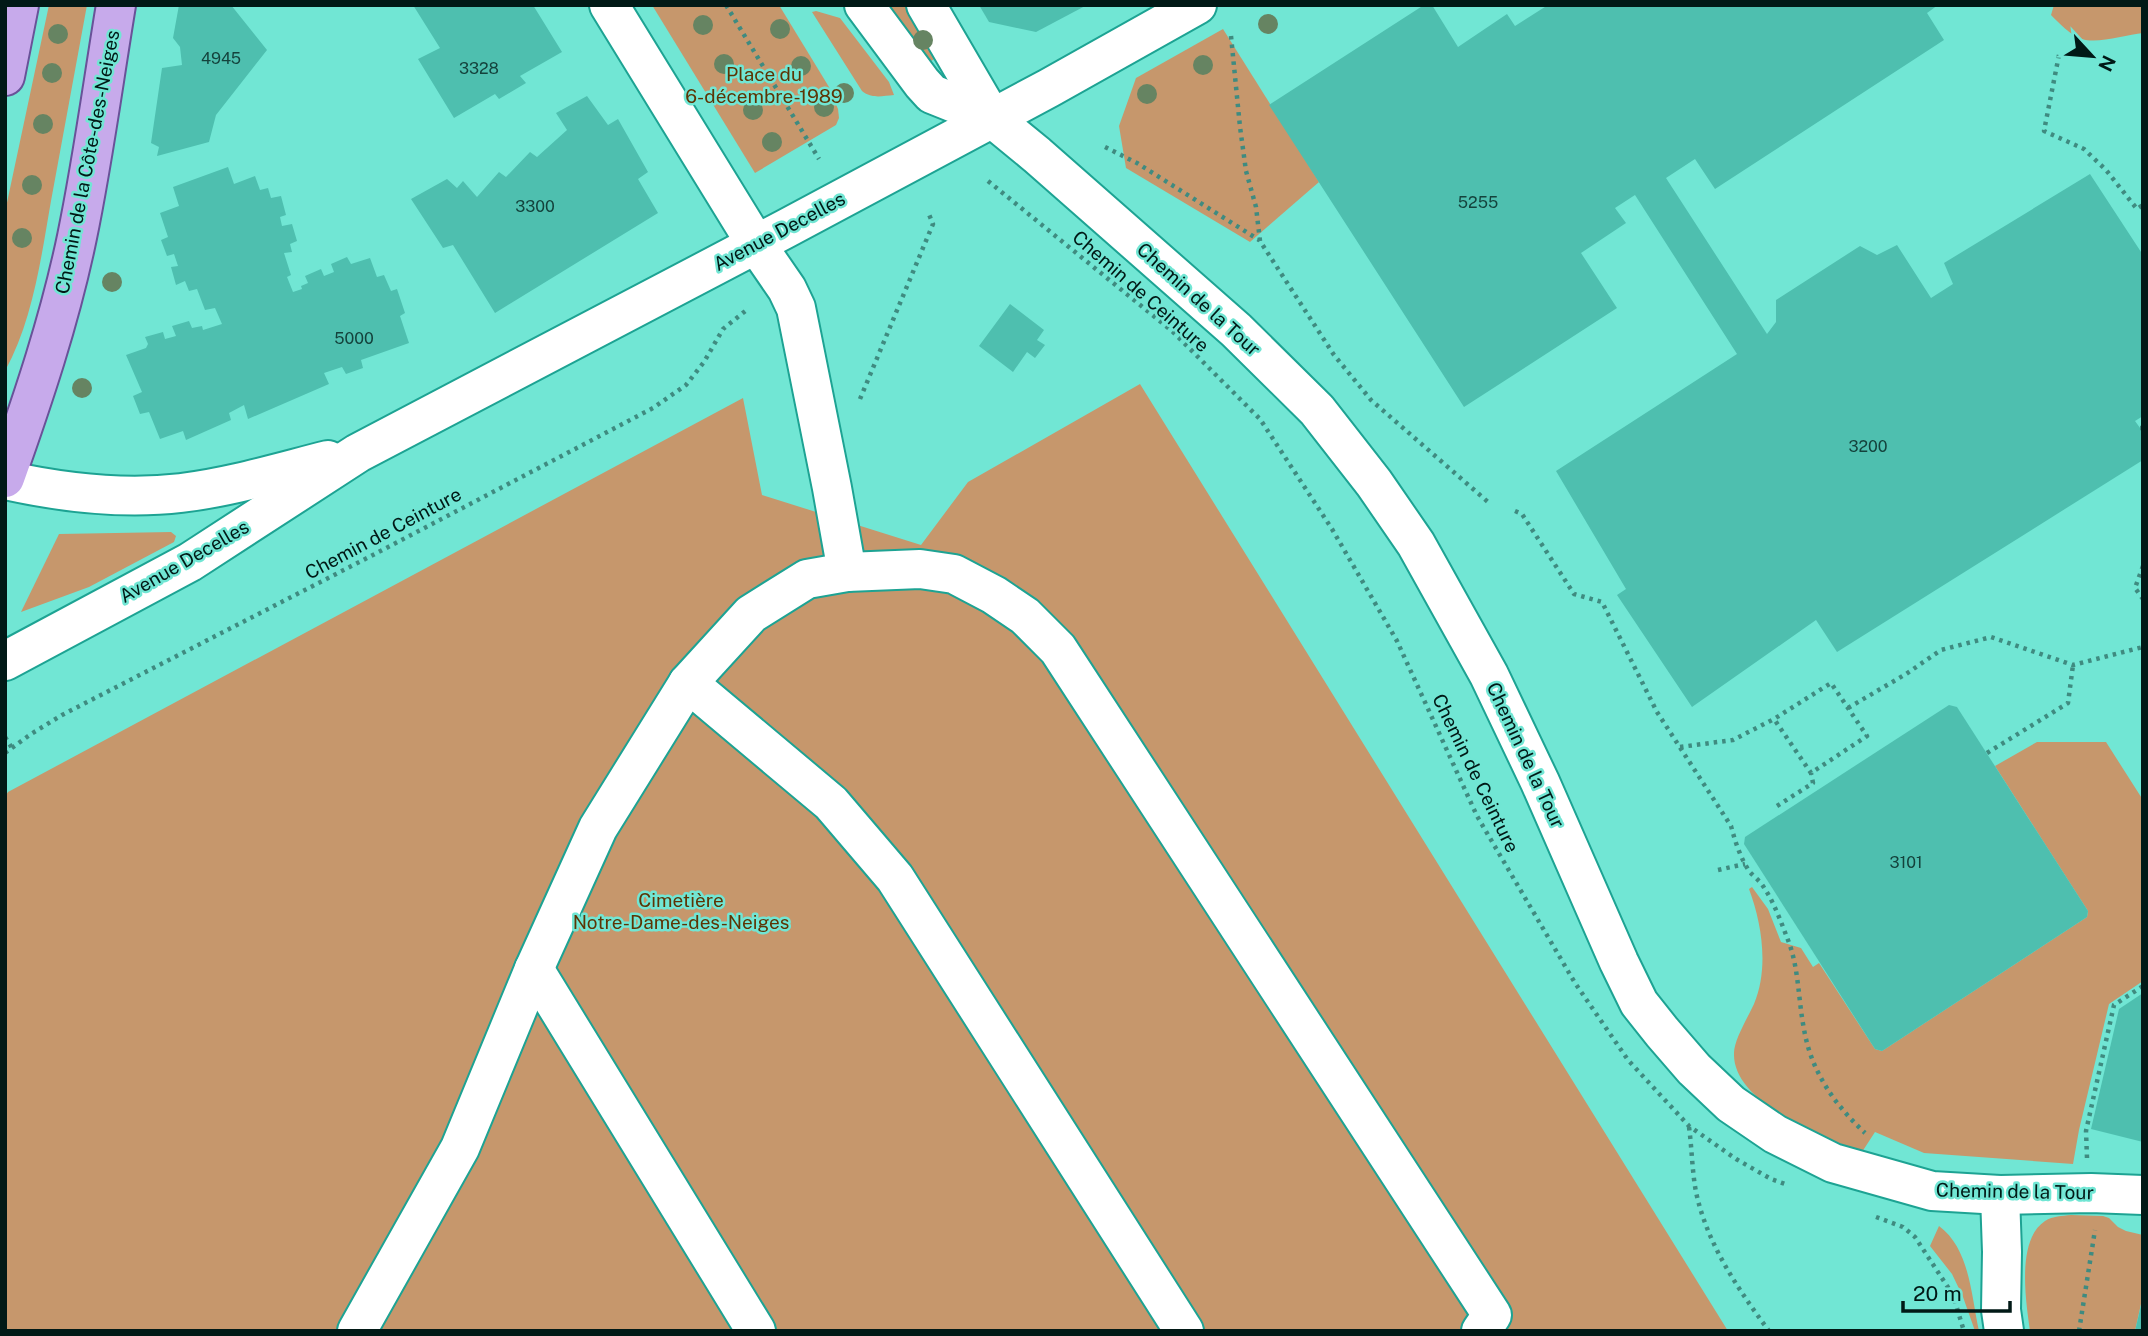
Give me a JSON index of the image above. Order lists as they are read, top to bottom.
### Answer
{
  "streets": {
    "main road": ["Chemin de la Côte-des-Neiges"],
    "street": ["Avenue Decelles", "Chemin de la Tour"],
    "path": ["Chemin de Ceinture"]
  },
  "crossings": [
    ["Chemin de la Côte-des-Neiges", "Avenue Decelles"],
    ["Avenue Decelles", "Chemin de la Tour"]
  ],
  "parks": ["Place du 6-décembre-1989", "Cimetière Notre-Dame-des-Neiges"],
  "house_numbers": [
    "4945",
    "3328",
    "5255",
    "3300",
    "5000",
    "3200",
    "3101"
  ],
  "scale_bar": "20 m",
  "north": "bottom right"
}
